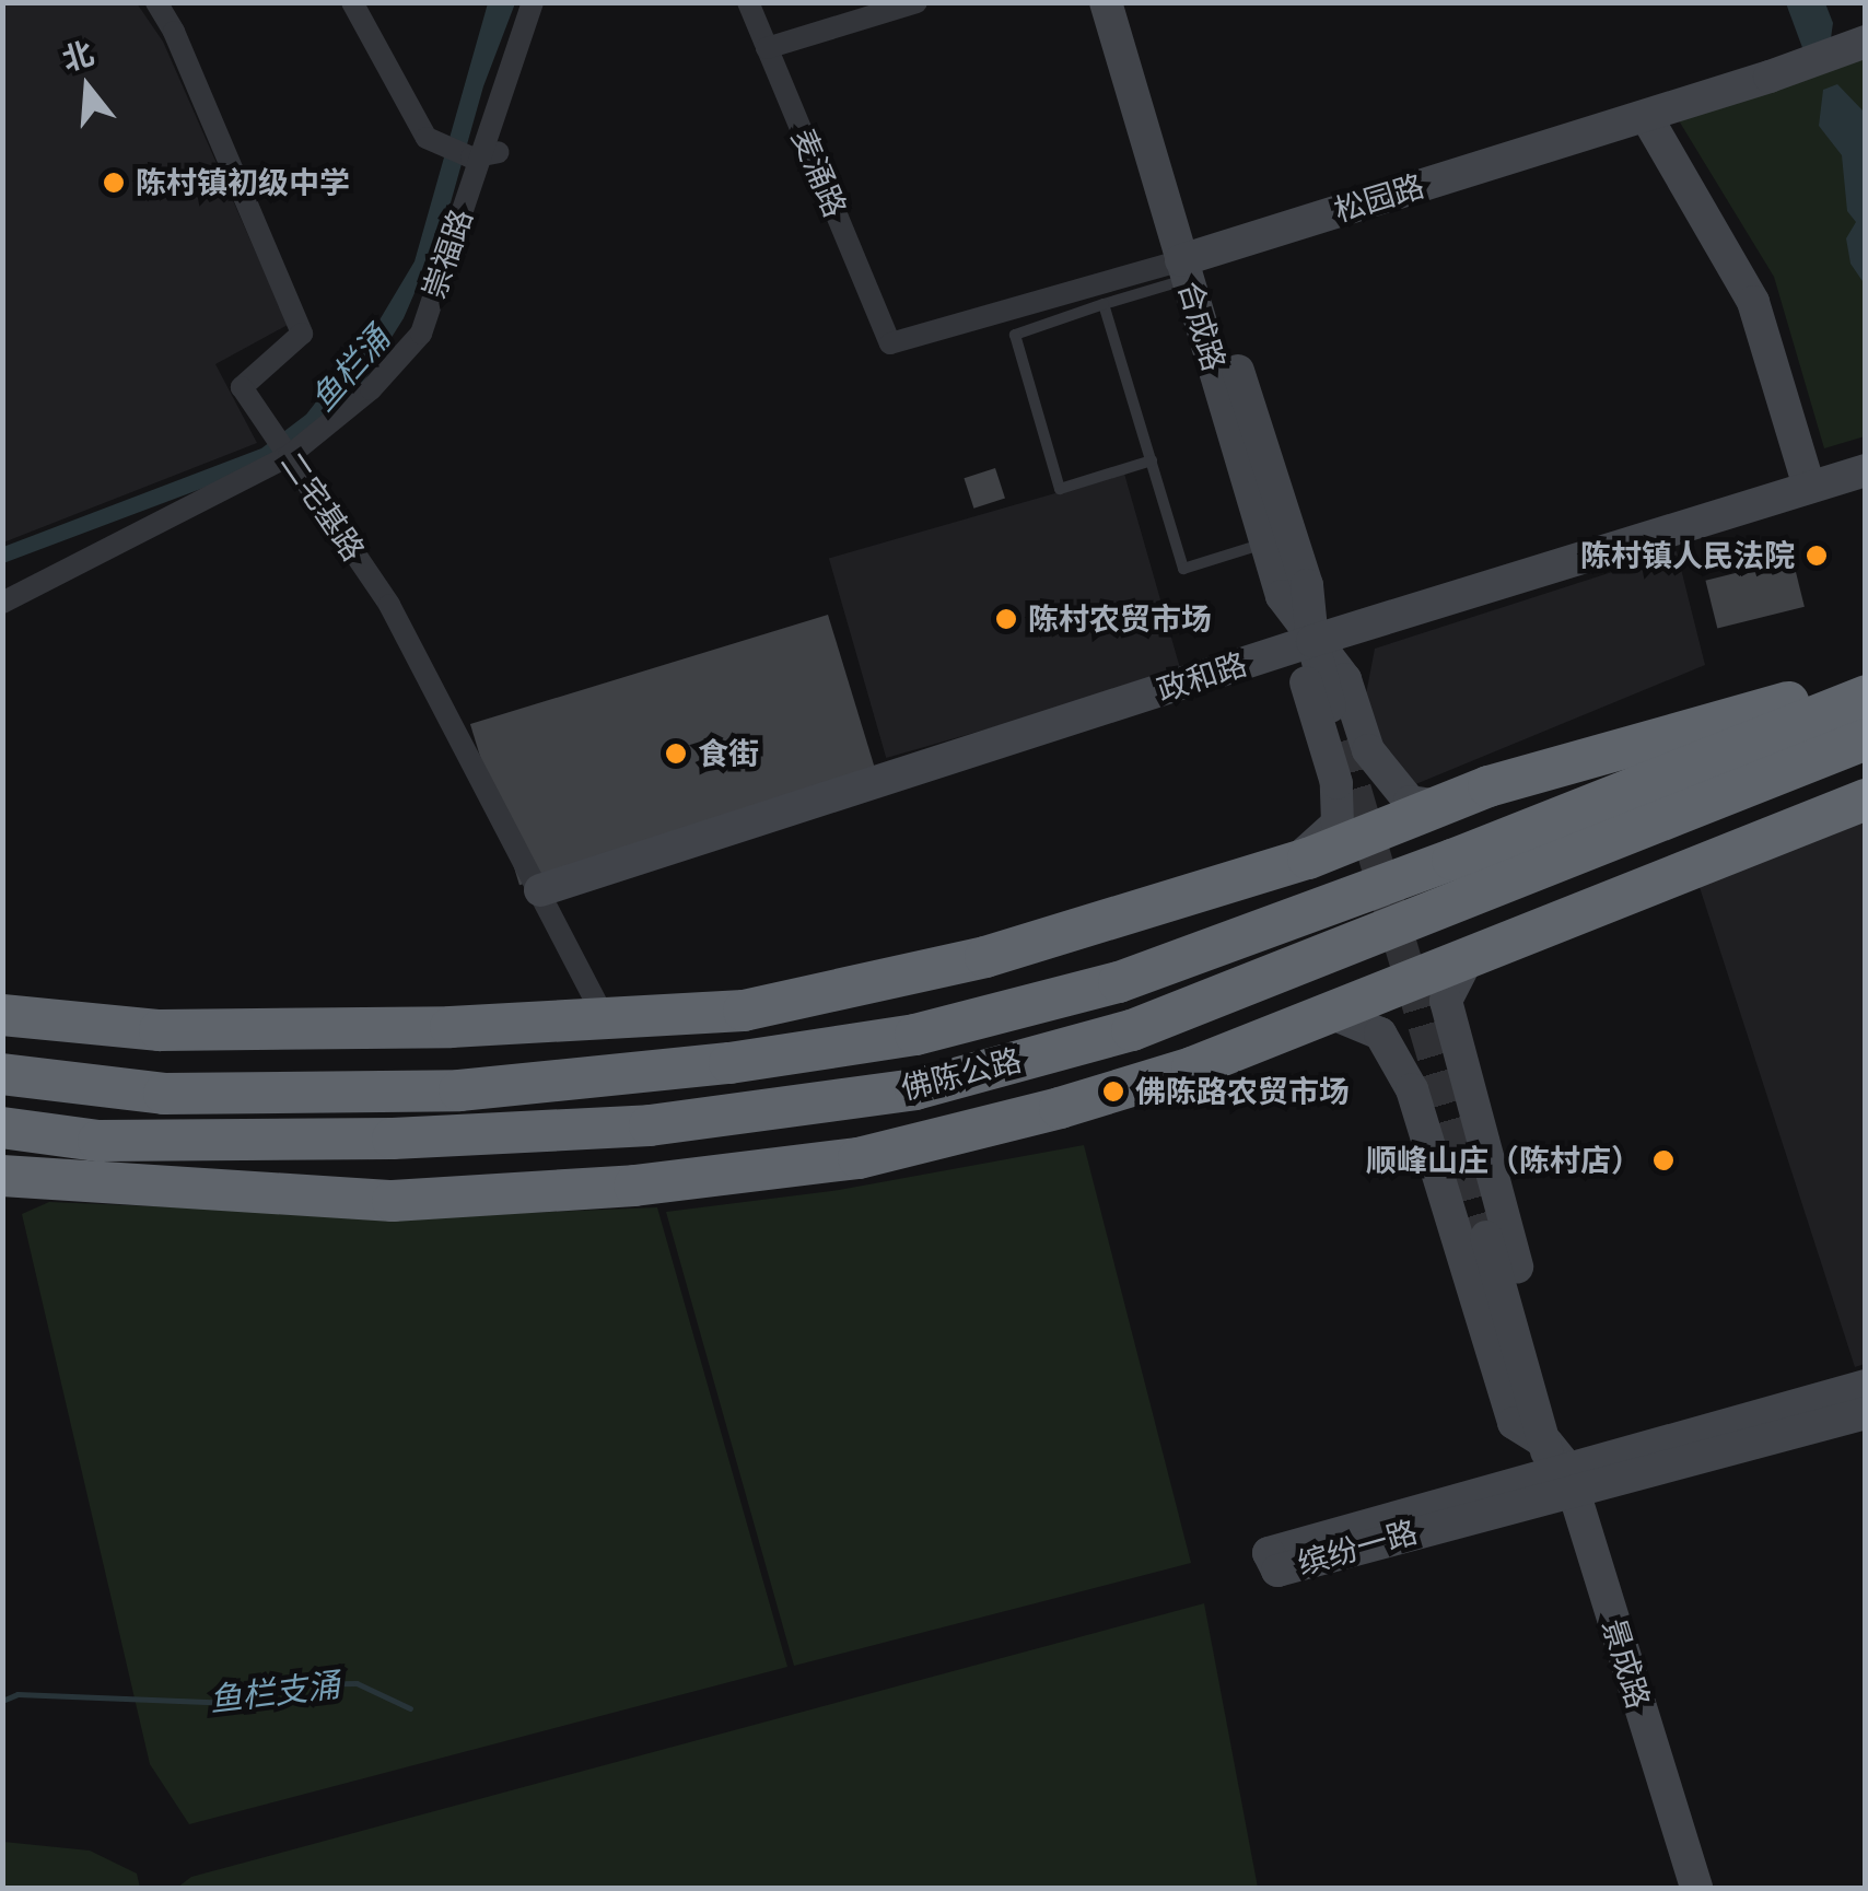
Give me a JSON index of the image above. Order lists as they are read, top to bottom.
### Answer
{
  "streets": {
    "highway": ["佛陈公路"],
    "main road": [
      "松园路",
      "合成路",
      "政和路",
      "缤纷一路",
      "景成路"
    ],
    "street": ["麦涌路", "崇福路", "二宅基路"]
  },
  "crossings": [
    ["麦涌路", "松园路"],
    ["松园路", "合成路"],
    ["崇福路", "二宅基路"],
    ["合成路", "政和路"],
    ["二宅基路", "政和路"],
    ["缤纷一路", "景成路"]
  ],
  "water": ["鱼栏涌", "鱼栏支涌"],
  "places": [
    "陈村镇初级中学",
    "陈村镇人民法院",
    "陈村农贸市场",
    "食街",
    "佛陈路农贸市场",
    "顺峰山庄（陈村店）"
  ],
  "north": "top"
}
